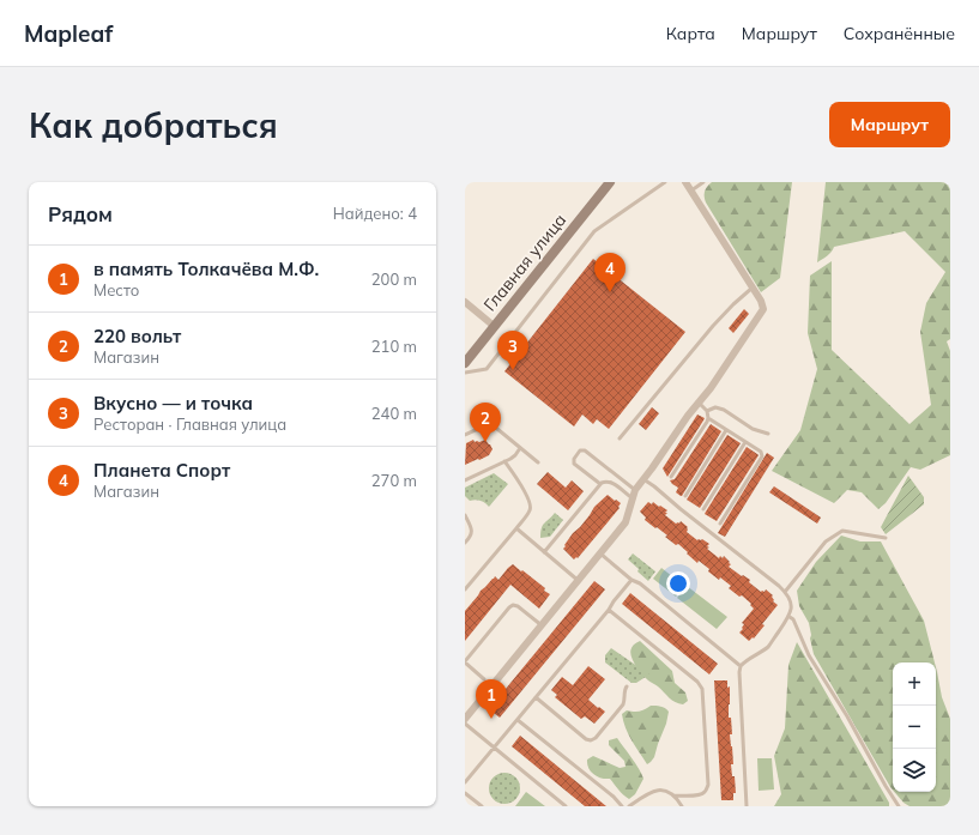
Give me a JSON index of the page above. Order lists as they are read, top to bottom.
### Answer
{
  "streets": {
    "main road": ["Главная улица"]
  },
  "page": {
    "header": "Mapleaf",
    "nav": ["Карта", "Маршрут", "Сохранённые"],
    "buttons": "Маршрут",
    "title": "Как добраться",
    "heading": ["Рядом", "Найдено: 4"],
    "list": [
      {
        "mark": "1",
        "name": "в память Толкачёва М.Ф.",
        "note": "Место",
        "value": "200 m"
      },
      {
        "mark": "2",
        "name": "220 вольт",
        "note": "Магазин",
        "value": "210 m"
      },
      {
        "mark": "3",
        "name": "Вкусно — и точка",
        "note": "Ресторан · Главная улица",
        "value": "240 m"
      },
      {
        "mark": "4",
        "name": "Планета Спорт",
        "note": "Магазин",
        "value": "270 m"
      }
    ],
    "pins": [
      "4",
      "3",
      "2",
      "1"
    ],
    "map_buttons": ["+", "−"]
  }
}
